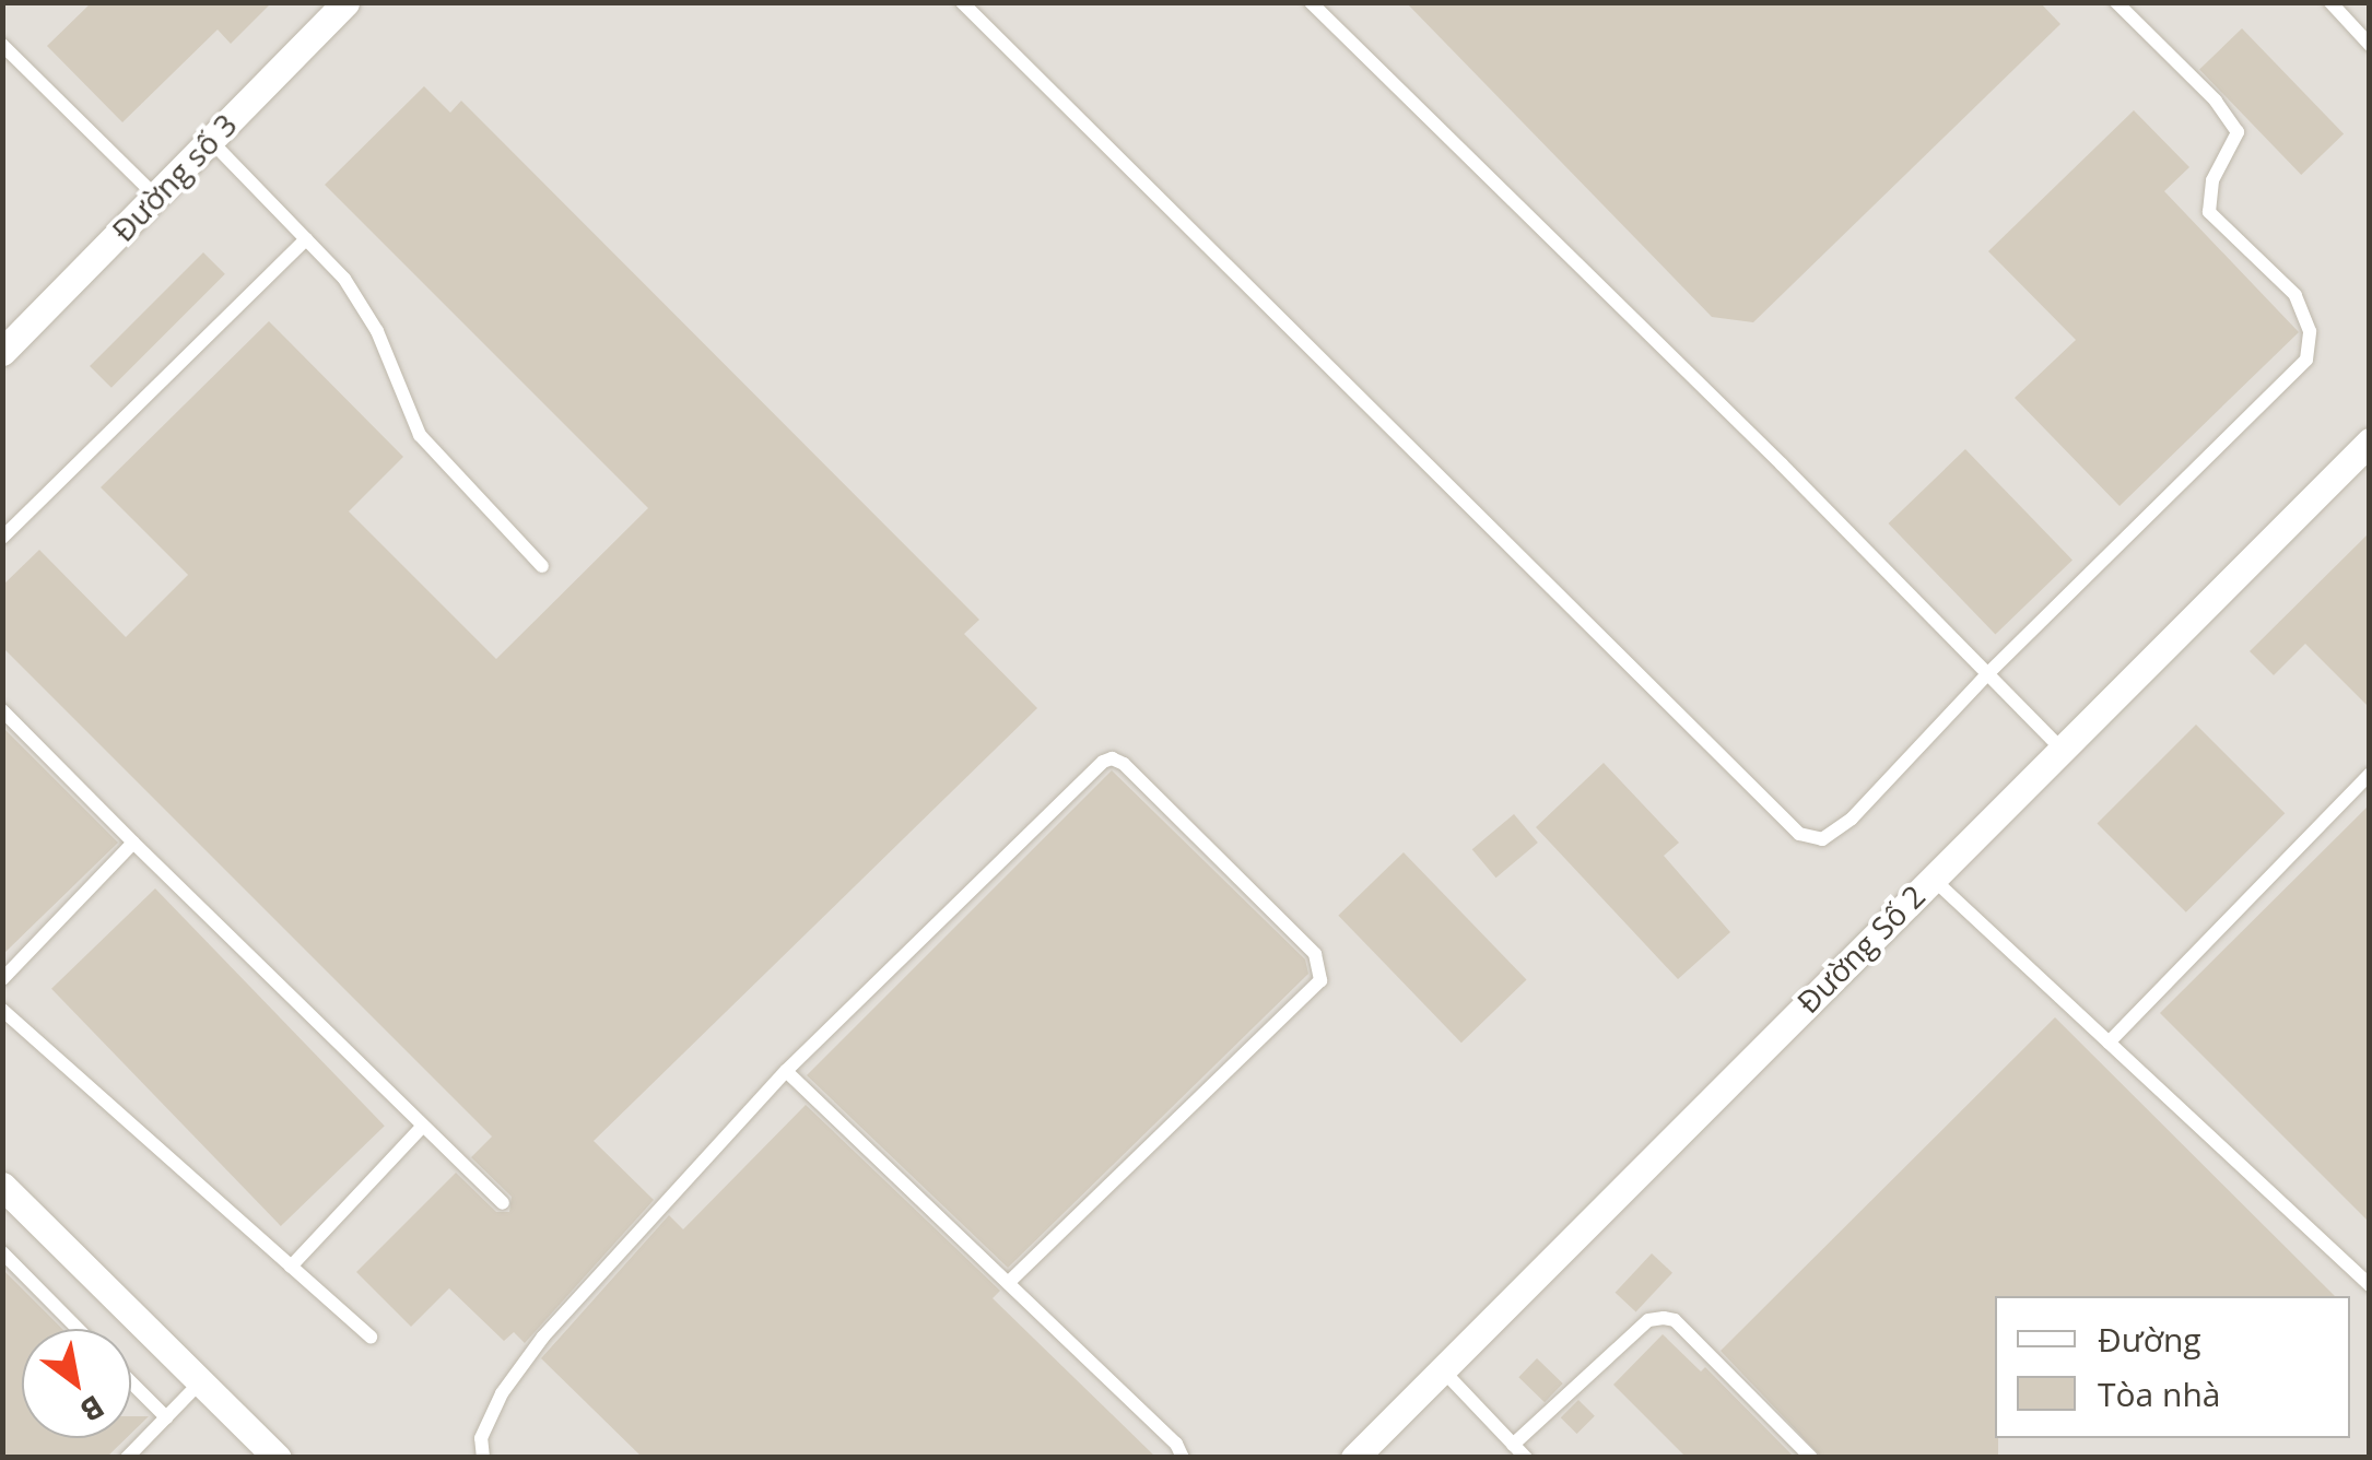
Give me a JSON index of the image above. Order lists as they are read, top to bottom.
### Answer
{
  "streets": {
    "street": ["Đường số 3", "Đường Số 2"]
  },
  "legend": ["Đường", "Tòa nhà"],
  "north": "bottom right"
}
